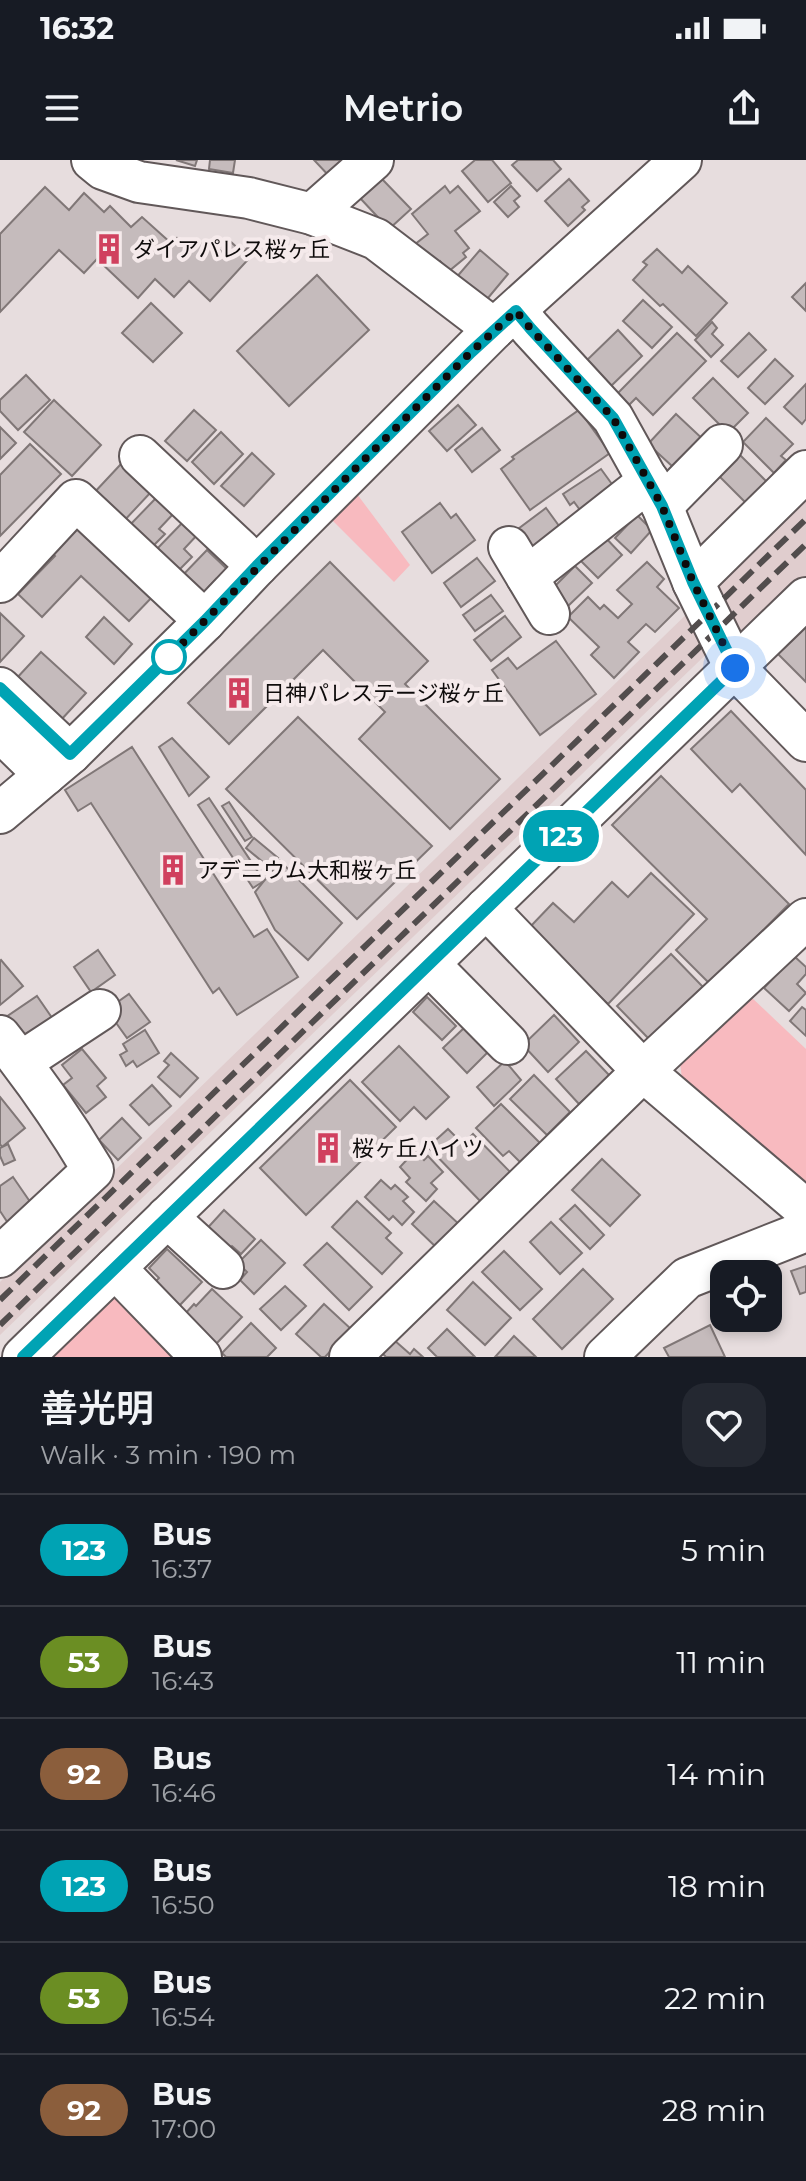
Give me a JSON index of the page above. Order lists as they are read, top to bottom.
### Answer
{
  "places": {
    "building": [
      "ダイアパレス桜ヶ丘",
      "日神パレステージ桜ヶ丘",
      "アデニウム大和桜ヶ丘",
      "桜ヶ丘ハイツ"
    ]
  },
  "lines": ["bus line 123"],
  "page": {
    "status": "16:32",
    "header": "Metrio",
    "on_map": "123",
    "heading": ["善光明", "Walk · 3 min · 190 m"],
    "list": [
      {
        "mark": "123",
        "name": "Bus",
        "note": "16:37",
        "value": "5 min"
      },
      {
        "mark": "53",
        "name": "Bus",
        "note": "16:43",
        "value": "11 min"
      },
      {
        "mark": "92",
        "name": "Bus",
        "note": "16:46",
        "value": "14 min"
      },
      {
        "mark": "123",
        "name": "Bus",
        "note": "16:50",
        "value": "18 min"
      },
      {
        "mark": "53",
        "name": "Bus",
        "note": "16:54",
        "value": "22 min"
      },
      {
        "mark": "92",
        "name": "Bus",
        "note": "17:00",
        "value": "28 min"
      }
    ]
  }
}
